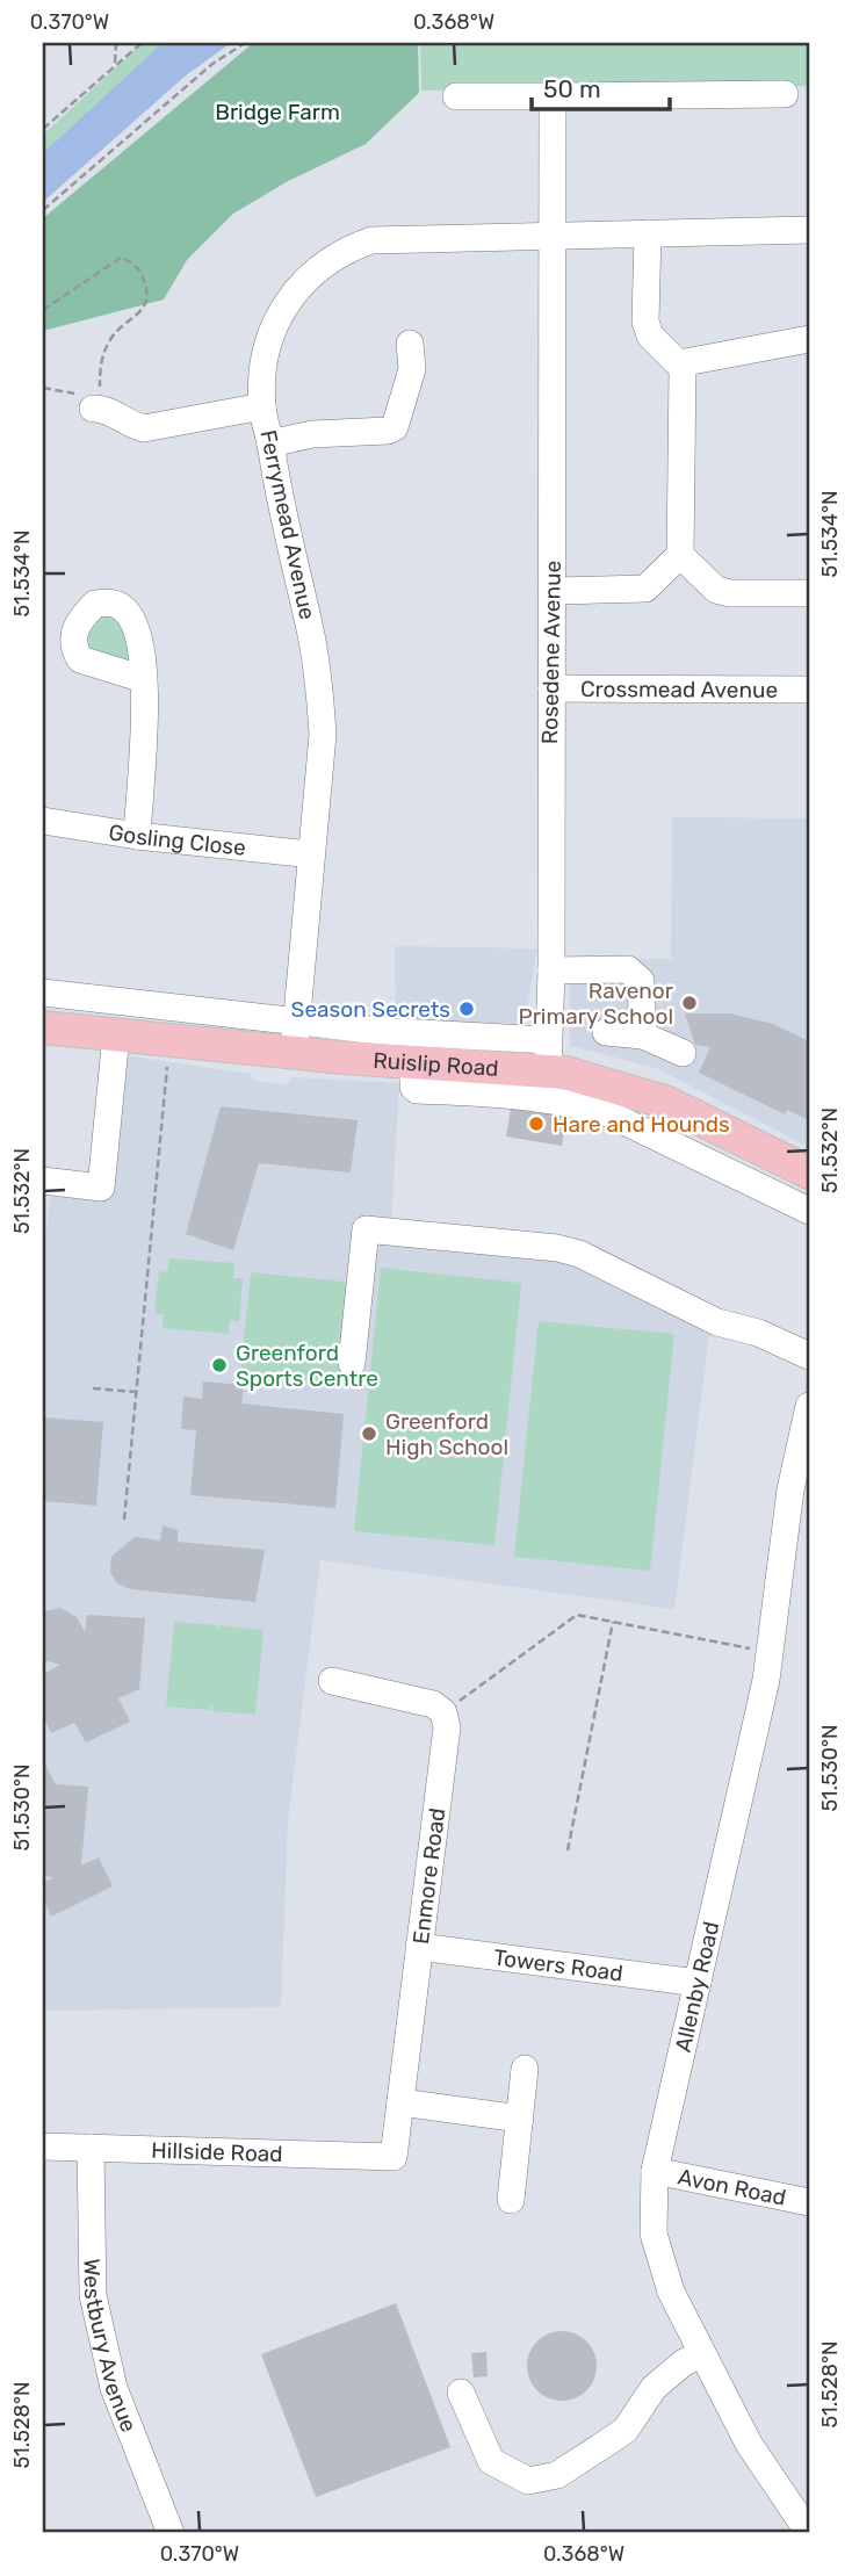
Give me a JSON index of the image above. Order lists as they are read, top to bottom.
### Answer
{
  "streets": {
    "main road": ["Ruislip Road"],
    "street": [
      "Ferrymead Avenue",
      "Rosedene Avenue",
      "Crossmead Avenue",
      "Gosling Close",
      "Enmore Road",
      "Towers Road",
      "Allenby Road",
      "Hillside Road",
      "Avon Road",
      "Westbury Avenue"
    ]
  },
  "crossings": [
    ["Ferrymead Avenue", "Rosedene Avenue"],
    ["Ferrymead Avenue", "Gosling Close"],
    ["Ferrymead Avenue", "Ruislip Road"],
    ["Rosedene Avenue", "Crossmead Avenue"],
    ["Rosedene Avenue", "Ruislip Road"],
    ["Enmore Road", "Towers Road"],
    ["Enmore Road", "Hillside Road"],
    ["Towers Road", "Allenby Road"],
    ["Allenby Road", "Avon Road"],
    ["Hillside Road", "Westbury Avenue"]
  ],
  "parks": ["Bridge Farm"],
  "places": [
    "Ravenor Primary School",
    "Season Secrets",
    "Hare and Hounds",
    "Greenford Sports Centre",
    "Greenford High School"
  ],
  "scale_bar": "50 m",
  "coordinates": [
    "0.370°W",
    "0.368°W",
    "51.534°N",
    "51.532°N",
    "51.530°N",
    "51.528°N"
  ]
}
